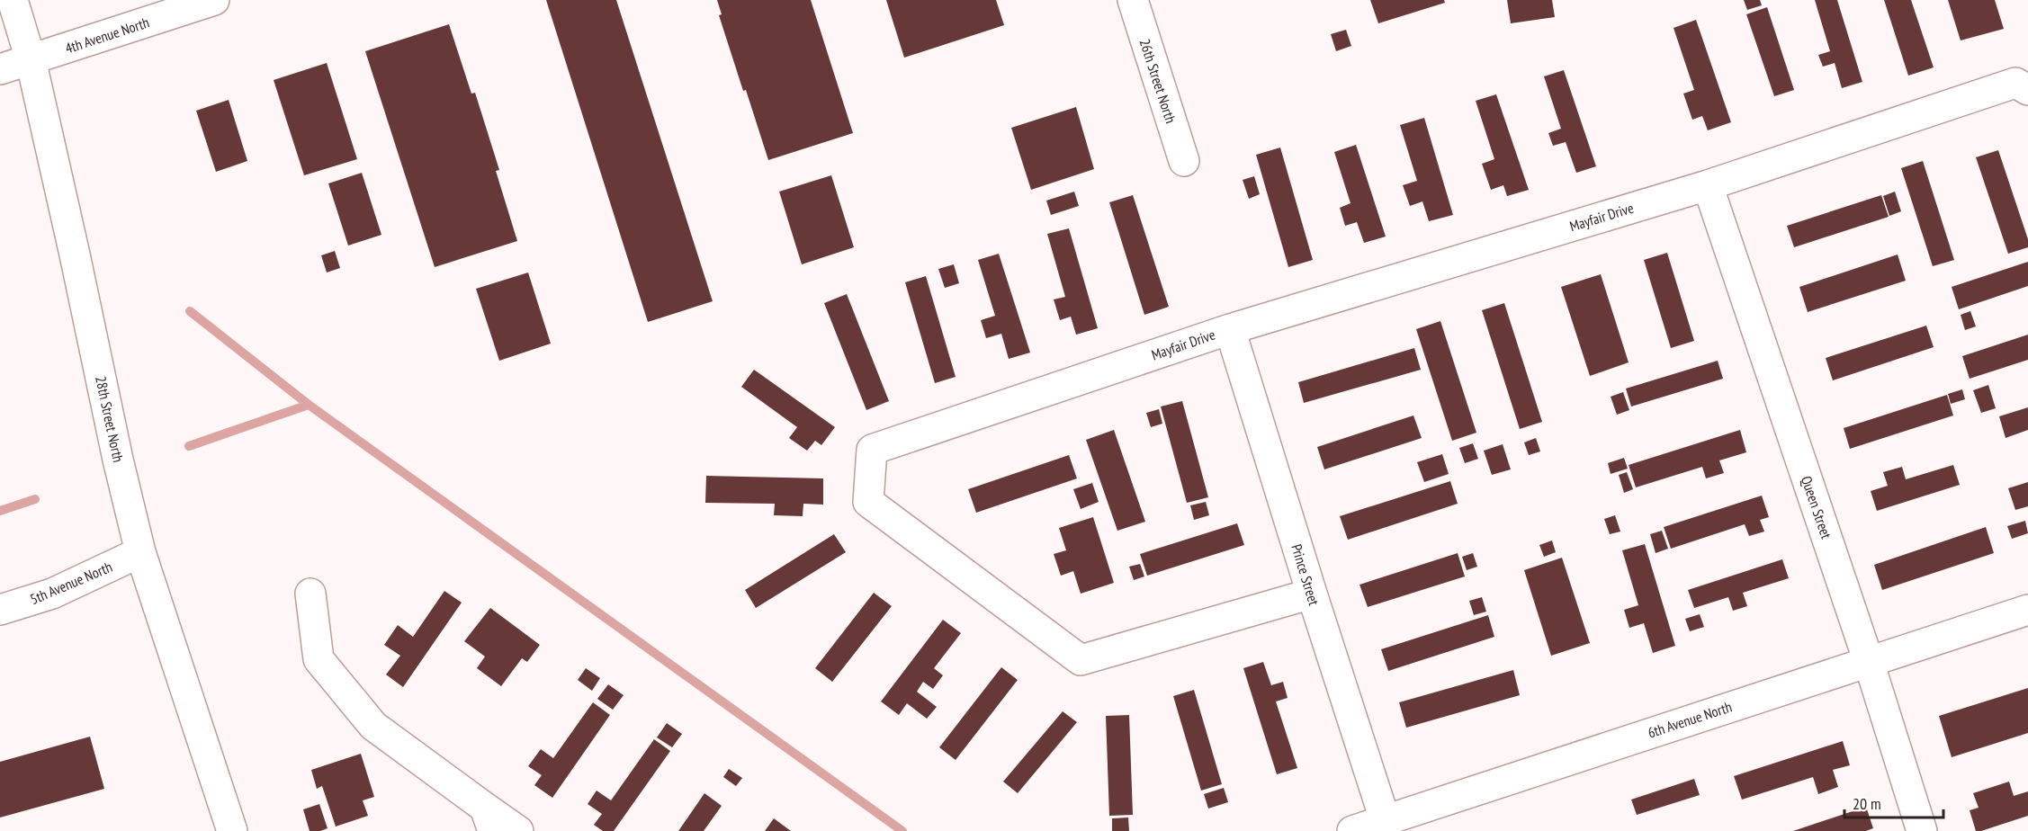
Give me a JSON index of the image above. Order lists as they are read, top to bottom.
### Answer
{
  "streets": {
    "street": [
      "4th Avenue North",
      "26th Street North",
      "Mayfair Drive",
      "28th Street North",
      "Queen Street",
      "Prince Street",
      "5th Avenue North",
      "6th Avenue North"
    ]
  },
  "crossings": [
    ["4th Avenue North", "28th Street North"],
    ["Mayfair Drive", "Queen Street"],
    ["Mayfair Drive", "Prince Street"],
    ["28th Street North", "5th Avenue North"],
    ["Queen Street", "6th Avenue North"],
    ["Prince Street", "6th Avenue North"]
  ],
  "scale_bar": "20 m"
}
